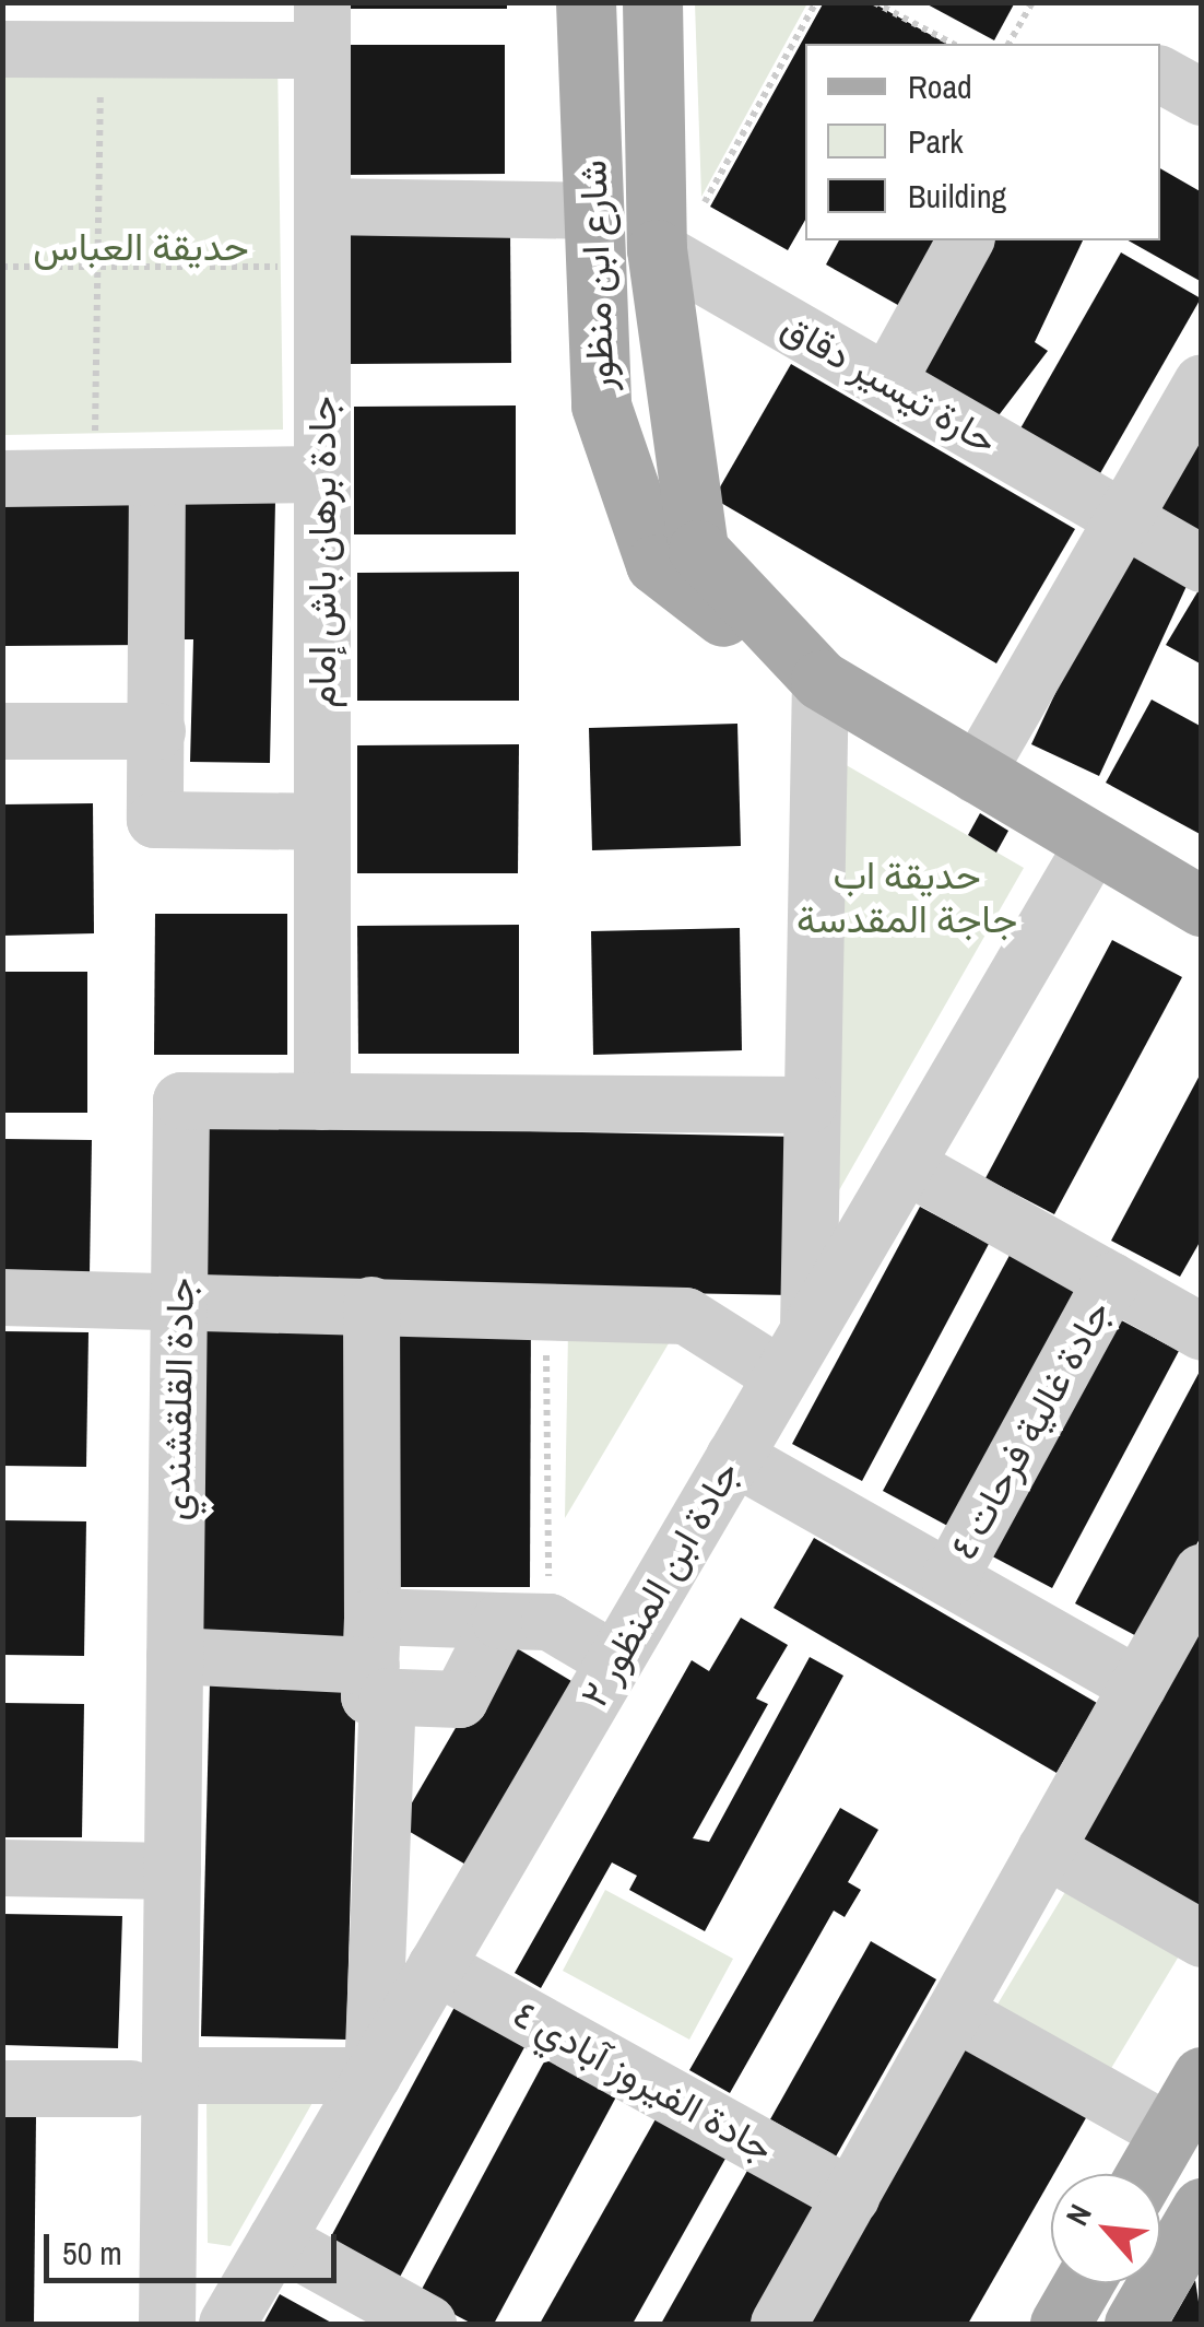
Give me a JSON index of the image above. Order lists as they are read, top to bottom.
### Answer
{
  "streets": {
    "main road": ["شارع ابن منظور"],
    "street": [
      "حارة تيسير دقاق",
      "جادة برهان باش إمام",
      "جادة القلقشندي",
      "جادة غالية فرحات ٤",
      "جادة ابن المنظور ٢",
      "جادة الفيروز آبادي ٤"
    ]
  },
  "crossings": [
    ["شارع ابن منظور", "حارة تيسير دقاق"],
    ["شارع ابن منظور", "جادة ابن المنظور ٢"],
    ["جادة برهان باش إمام", "جادة القلقشندي"],
    ["جادة ابن المنظور ٢", "جادة الفيروز آبادي ٤"]
  ],
  "parks": ["حديقة العباس", "حديقة اب جاجة المقدسة"],
  "legend": ["Road", "Park", "Building"],
  "scale_bar": "50 m",
  "north": "top left"
}
